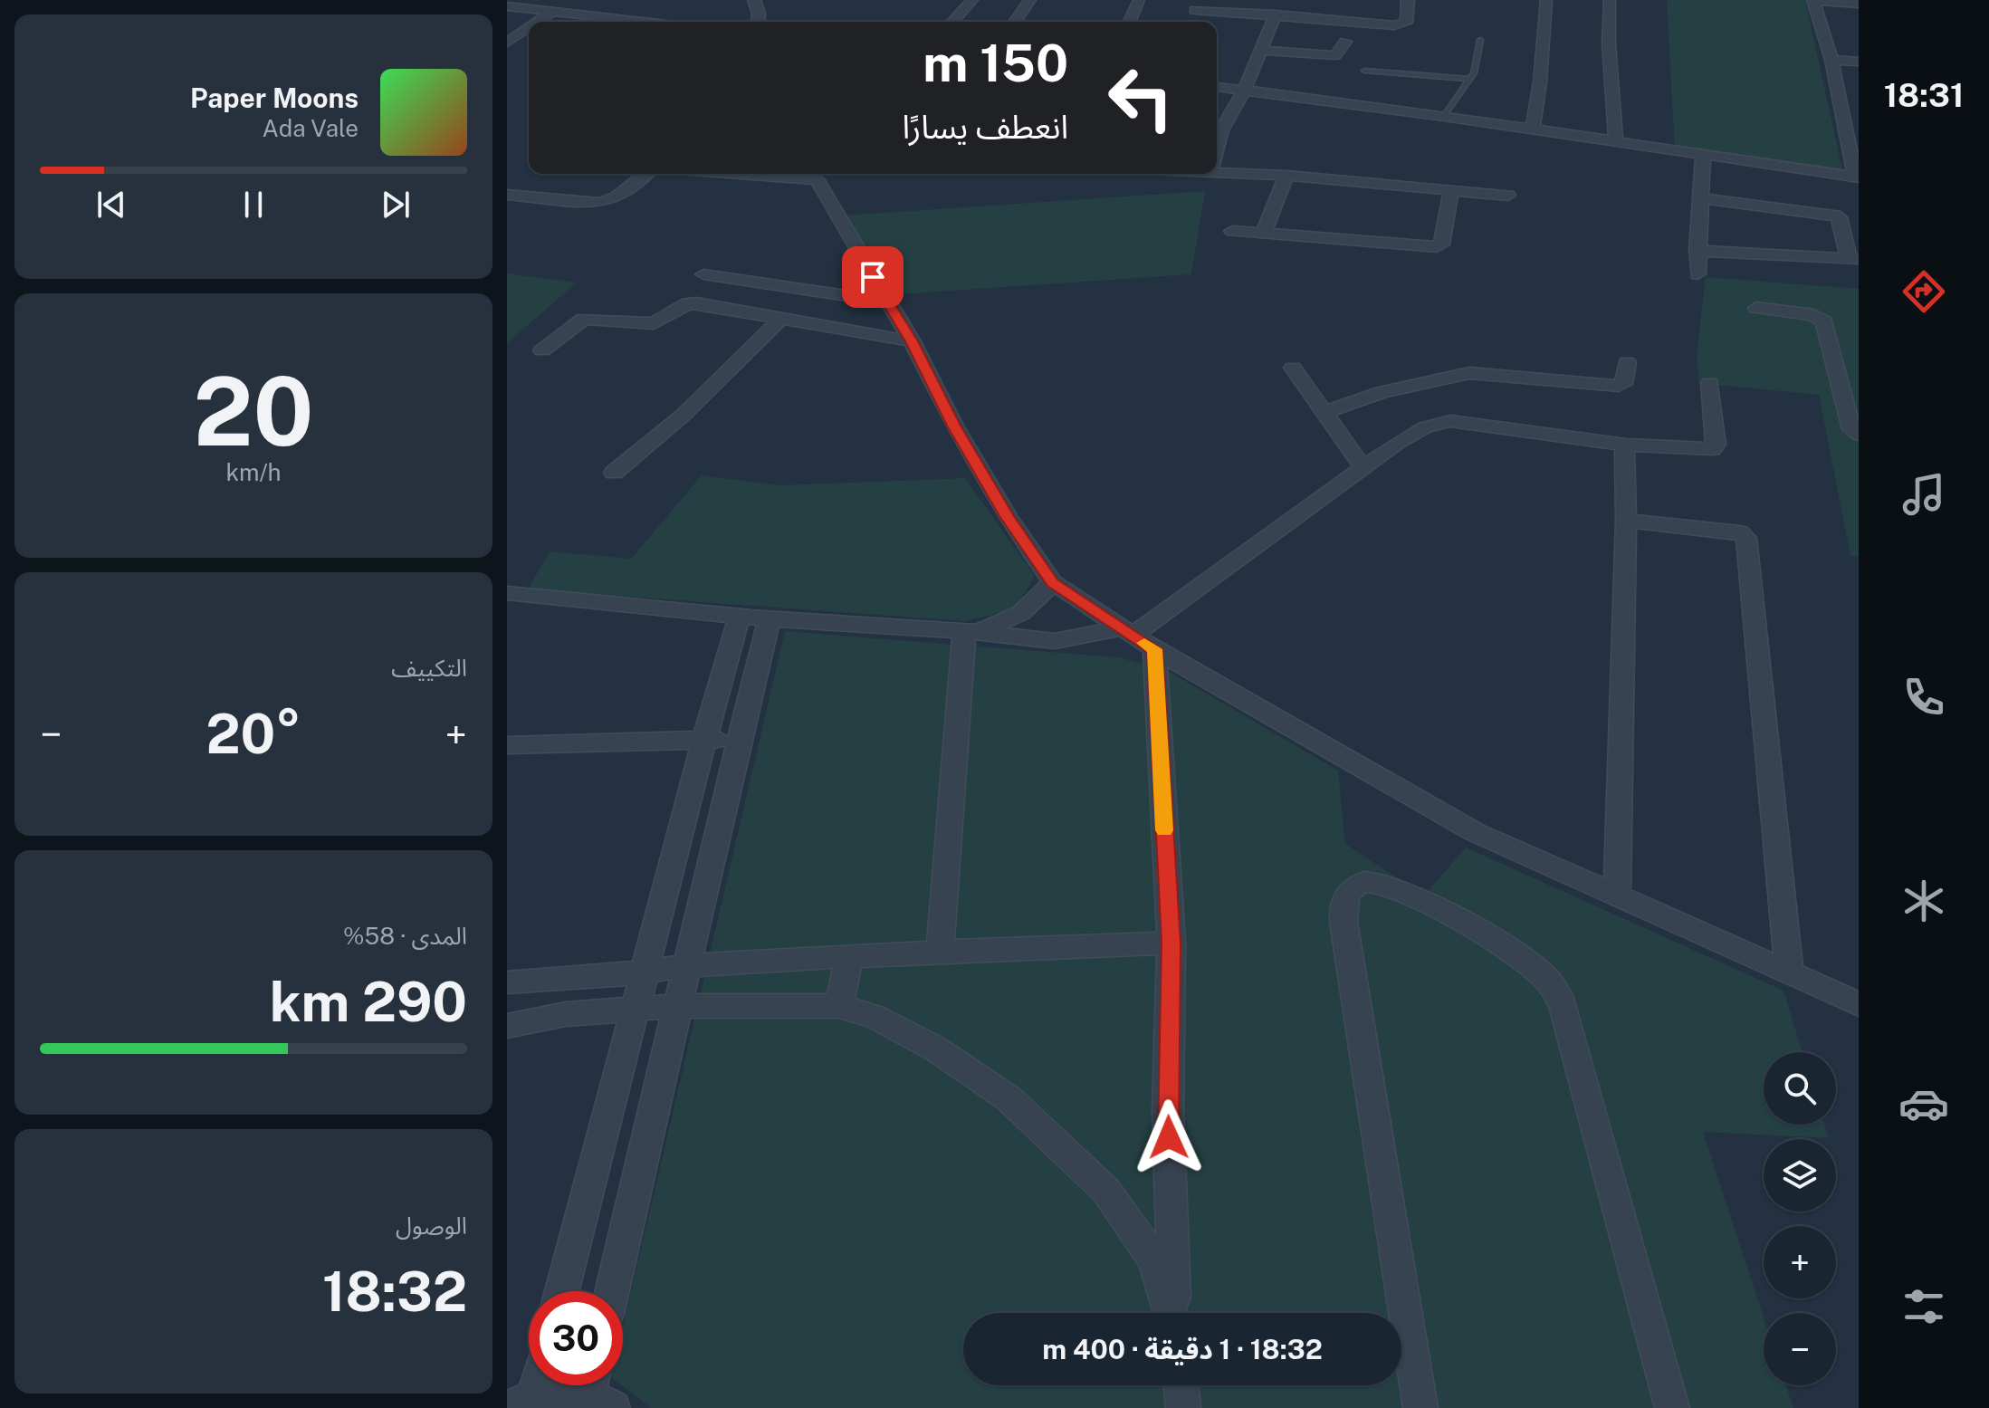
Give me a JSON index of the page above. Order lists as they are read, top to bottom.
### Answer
{
  "page": {
    "tabs": "18:31",
    "turn": ["150 m", "انعطف يسارًا"],
    "song": ["Paper Moons", "Ada Vale"],
    "tile": [
      ["20", "km/h"],
      "التكييف",
      ["المدى · 58%", "290 km"],
      ["الوصول", "18:32"]
    ],
    "heat": ["−", "20°", "+"],
    "map_buttons": ["+", "−"],
    "limit": "30",
    "trip": "18:32 · 1 دقيقة · 400 m"
  }
}
